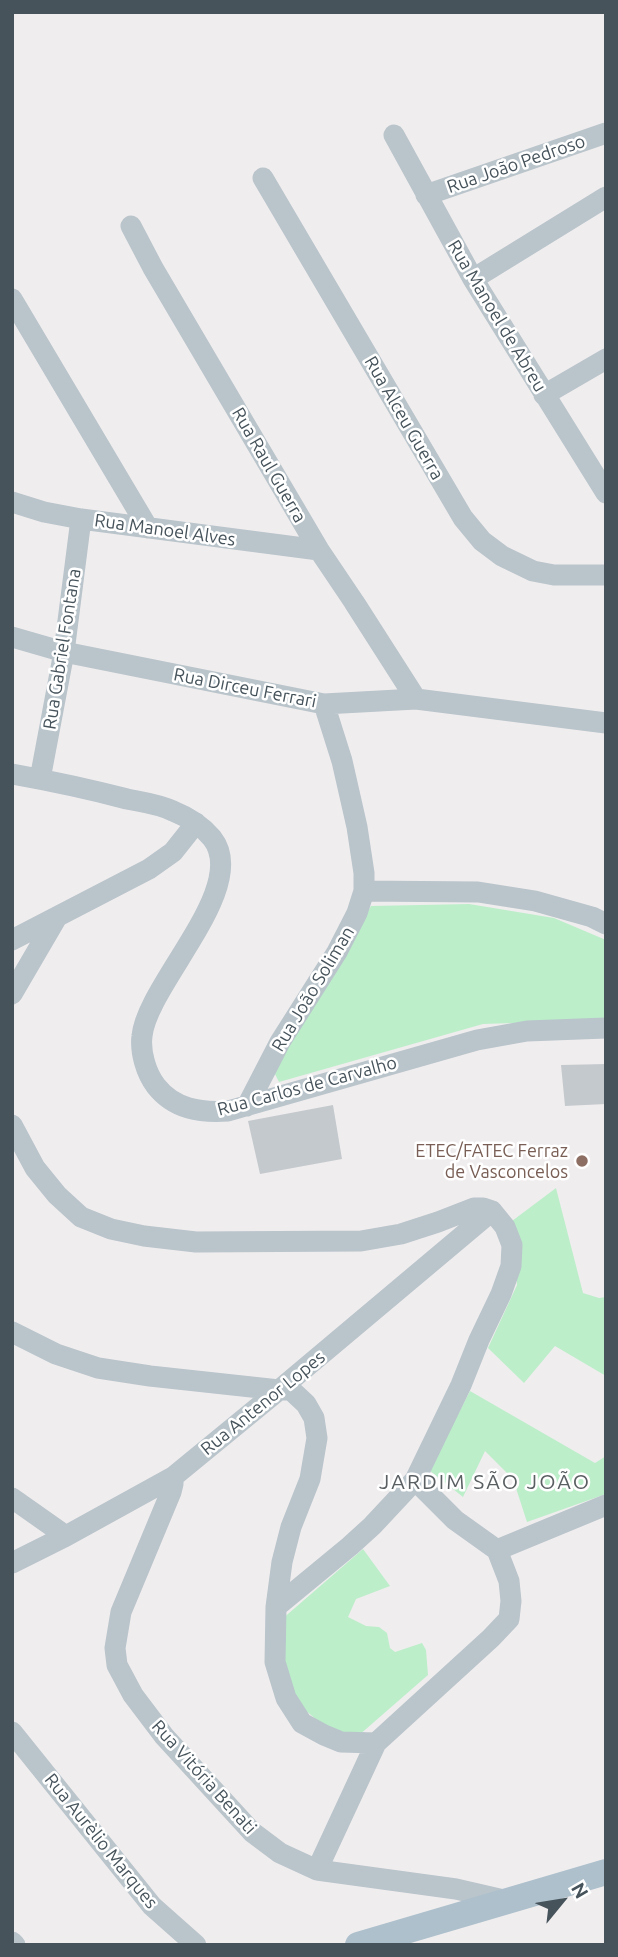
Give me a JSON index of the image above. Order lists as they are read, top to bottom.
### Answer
{
  "streets": {
    "street": [
      "Rua João Pedroso",
      "Rua Manoel de Abreu",
      "Rua Alceu Guerra",
      "Rua Raul Guerra",
      "Rua Manoel Alves",
      "Rua Gabriel Fontana",
      "Rua Dirceu Ferrari",
      "Rua João Soliman",
      "Rua Carlos de Carvalho",
      "Rua Antenor Lopes",
      "Rua Vitória Benati",
      "Rua Aurèlio Marques"
    ]
  },
  "crossings": [
    ["Rua João Pedroso", "Rua Manoel de Abreu"],
    ["Rua Raul Guerra", "Rua Manoel Alves"],
    ["Rua Raul Guerra", "Rua Dirceu Ferrari"],
    ["Rua Manoel Alves", "Rua Gabriel Fontana"],
    ["Rua Gabriel Fontana", "Rua Dirceu Ferrari"],
    ["Rua Dirceu Ferrari", "Rua João Soliman"],
    ["Rua João Soliman", "Rua Carlos de Carvalho"],
    ["Rua Antenor Lopes", "Rua Vitória Benati"]
  ],
  "districts": ["JARDIM SÃO JOÃO"],
  "places": ["ETEC/FATEC Ferraz de Vasconcelos"],
  "north": "top right"
}
